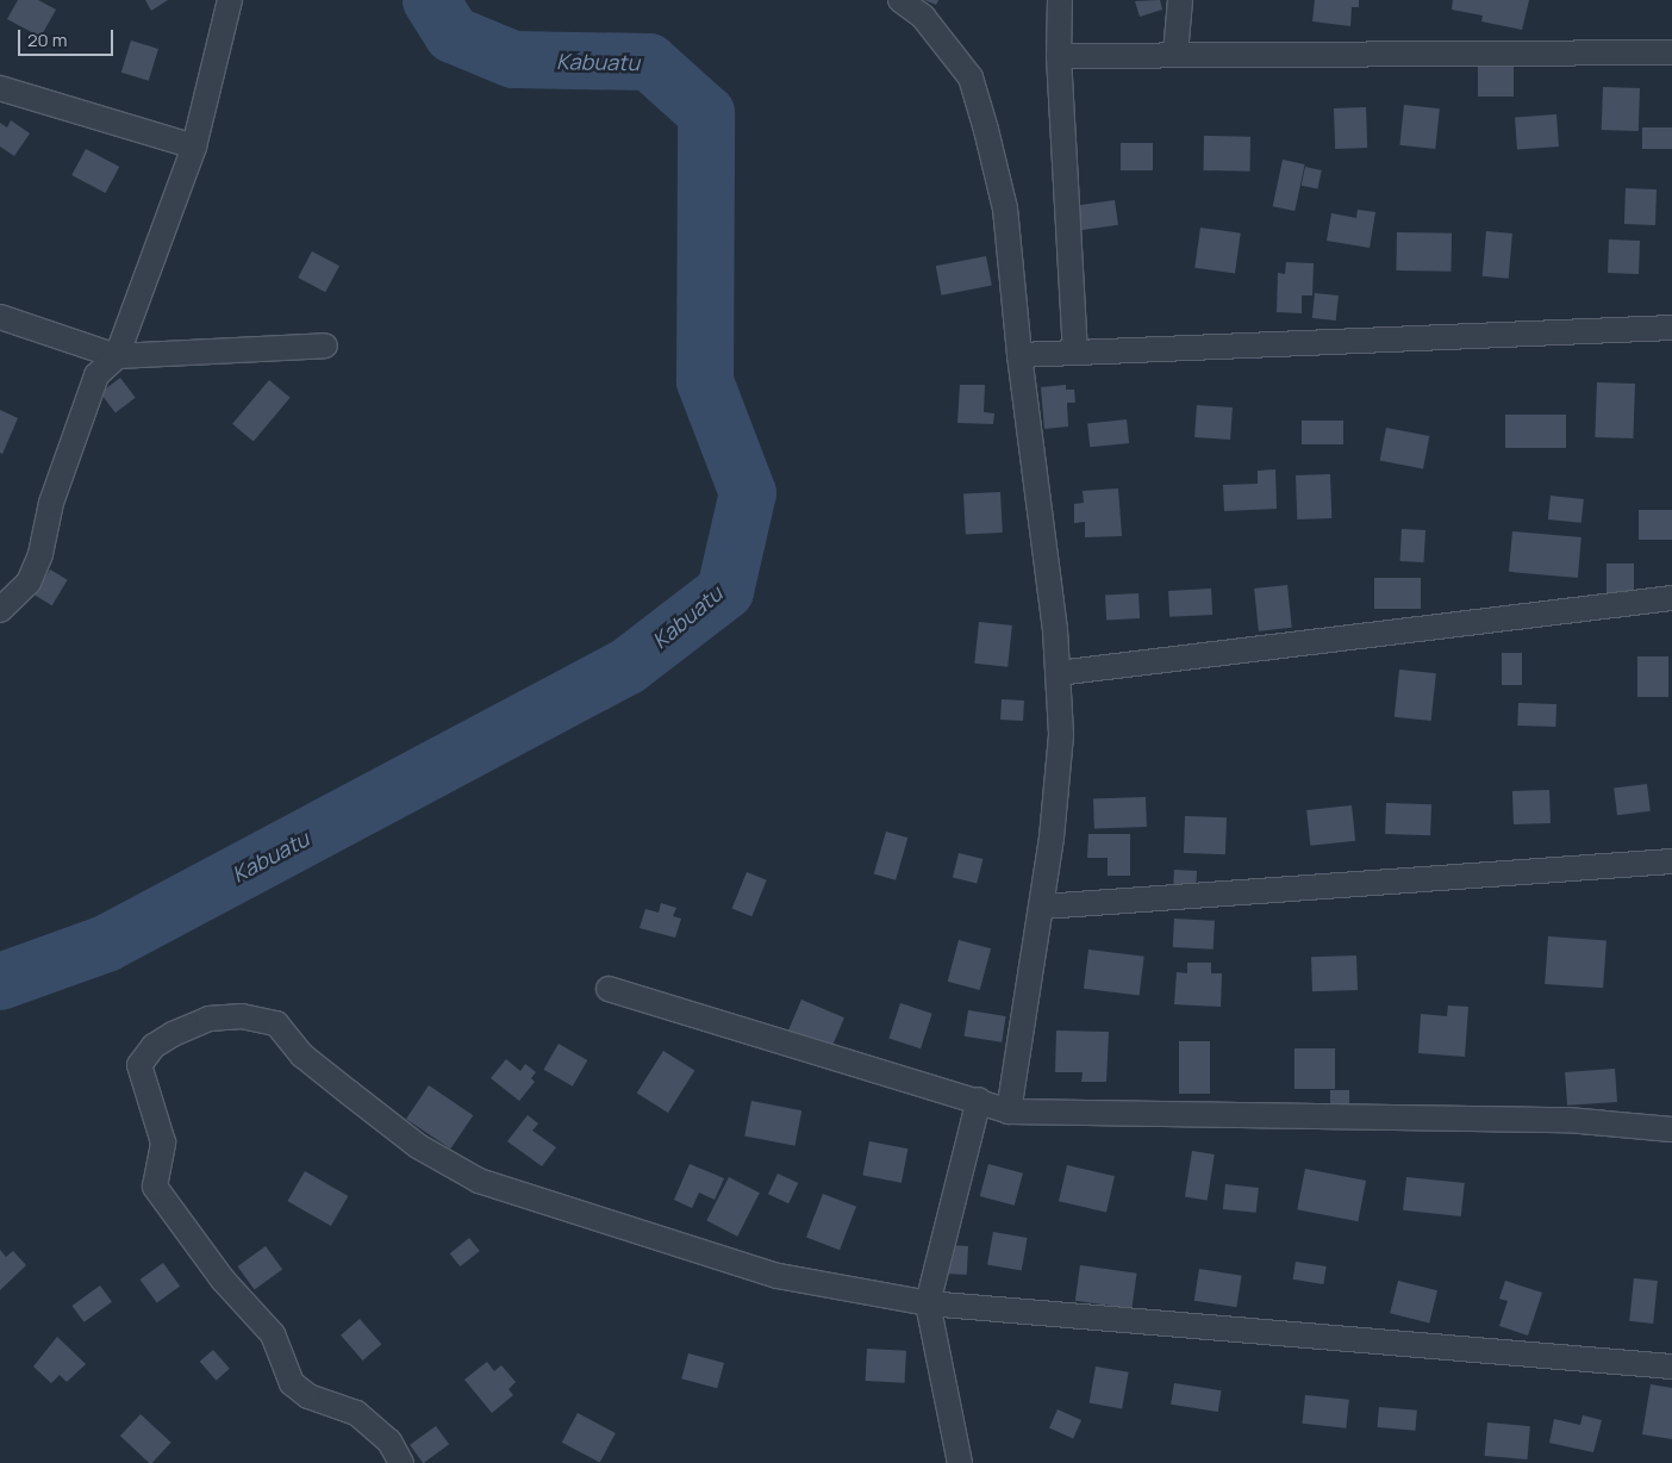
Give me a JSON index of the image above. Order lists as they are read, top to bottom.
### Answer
{
  "water": ["Kabuatu"],
  "scale_bar": "20 m"
}
